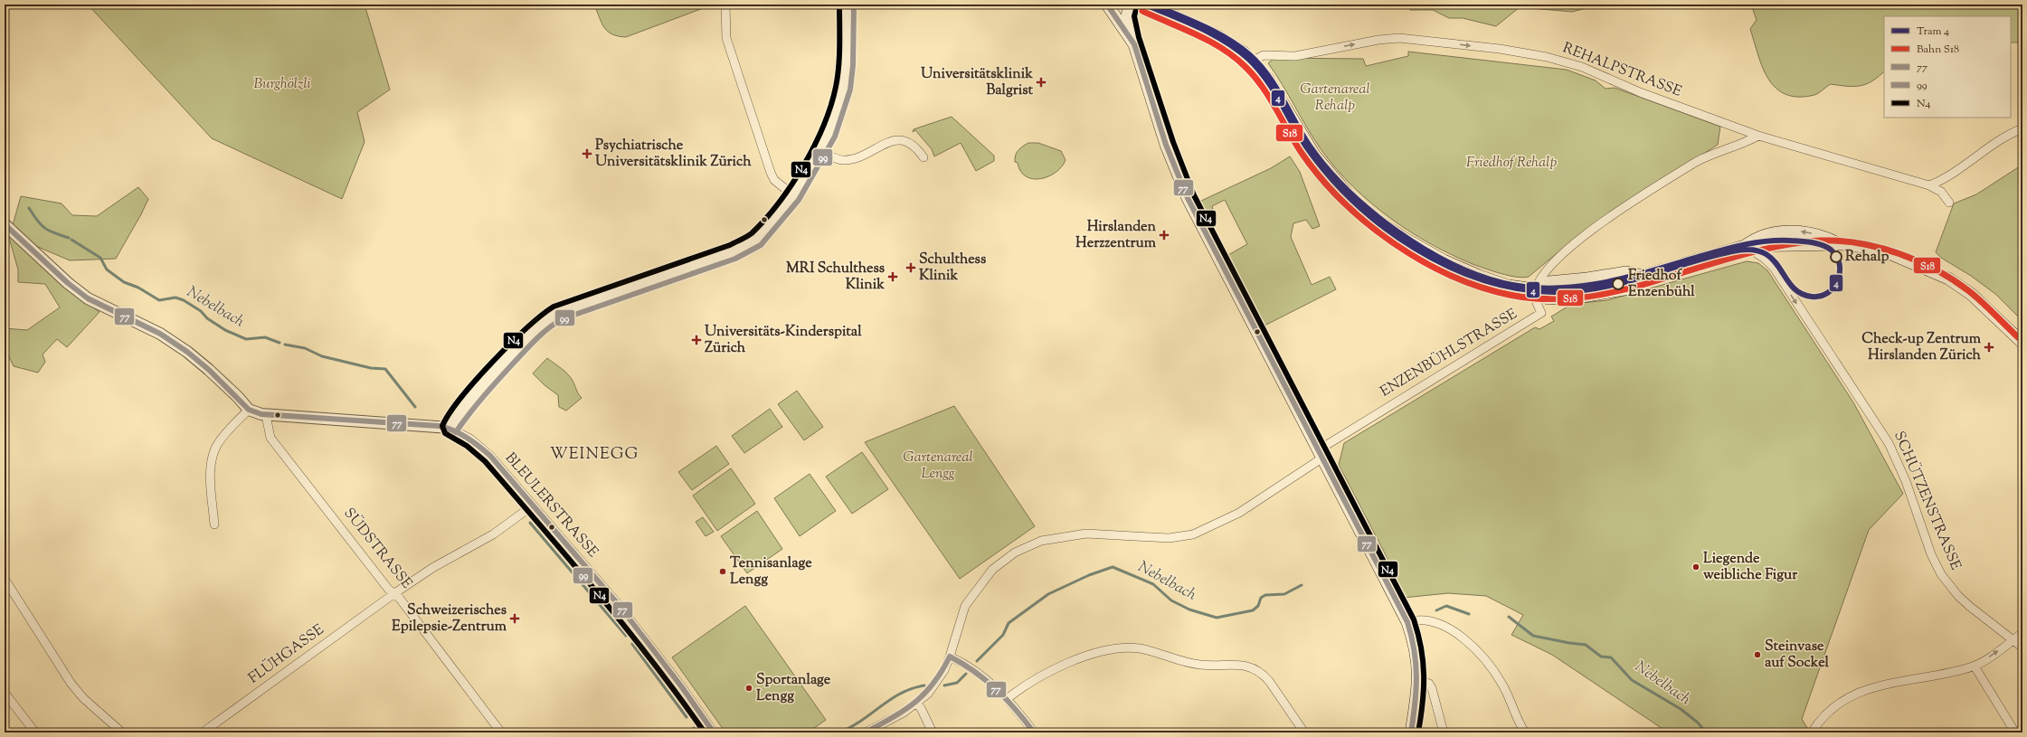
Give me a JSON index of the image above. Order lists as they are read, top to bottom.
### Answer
{
  "streets": {
    "street": [
      "REHALPSTRASSE",
      "ENZENBÜHLSTRASSE",
      "SCHÜTZENSTRASSE",
      "BLEULERSTRASSE",
      "SÜDSTRASSE",
      "FLÜHGASSE"
    ]
  },
  "crossings": [
    ["BLEULERSTRASSE", "FLÜHGASSE"],
    ["SÜDSTRASSE", "FLÜHGASSE"]
  ],
  "one_way": ["REHALPSTRASSE", "SCHÜTZENSTRASSE"],
  "districts": ["WEINEGG"],
  "water": ["Nebelbach"],
  "parks": [
    "Burghölzli",
    "Gartenareal Rehalp",
    "Friedhof Rehalp",
    "Gartenareal Lengg"
  ],
  "places": {
    "health": [
      "Universitätsklinik Balgrist",
      "Psychiatrische Universitätsklinik Zürich",
      "Hirslanden Herzzentrum",
      "Schulthess Klinik",
      "MRI Schulthess Klinik",
      "Universitäts-Kinderspital Zürich",
      "Check-up Zentrum Hirslanden Zürich",
      "Schweizerisches Epilepsie-Zentrum"
    ],
    "other": [
      "Rehalp",
      "Friedhof Enzenbühl",
      "Liegende weibliche Figur",
      "Tennisanlage Lengg",
      "Steinvase auf Sockel",
      "Sportanlage Lengg"
    ]
  },
  "lines": [
    "tram line 4",
    "transit line 77",
    "transit line 99",
    "transit line N4",
    "rail line S18"
  ],
  "legend": [
    "Tram 4",
    "Bahn S18",
    "77",
    "99",
    "N4"
  ]
}
